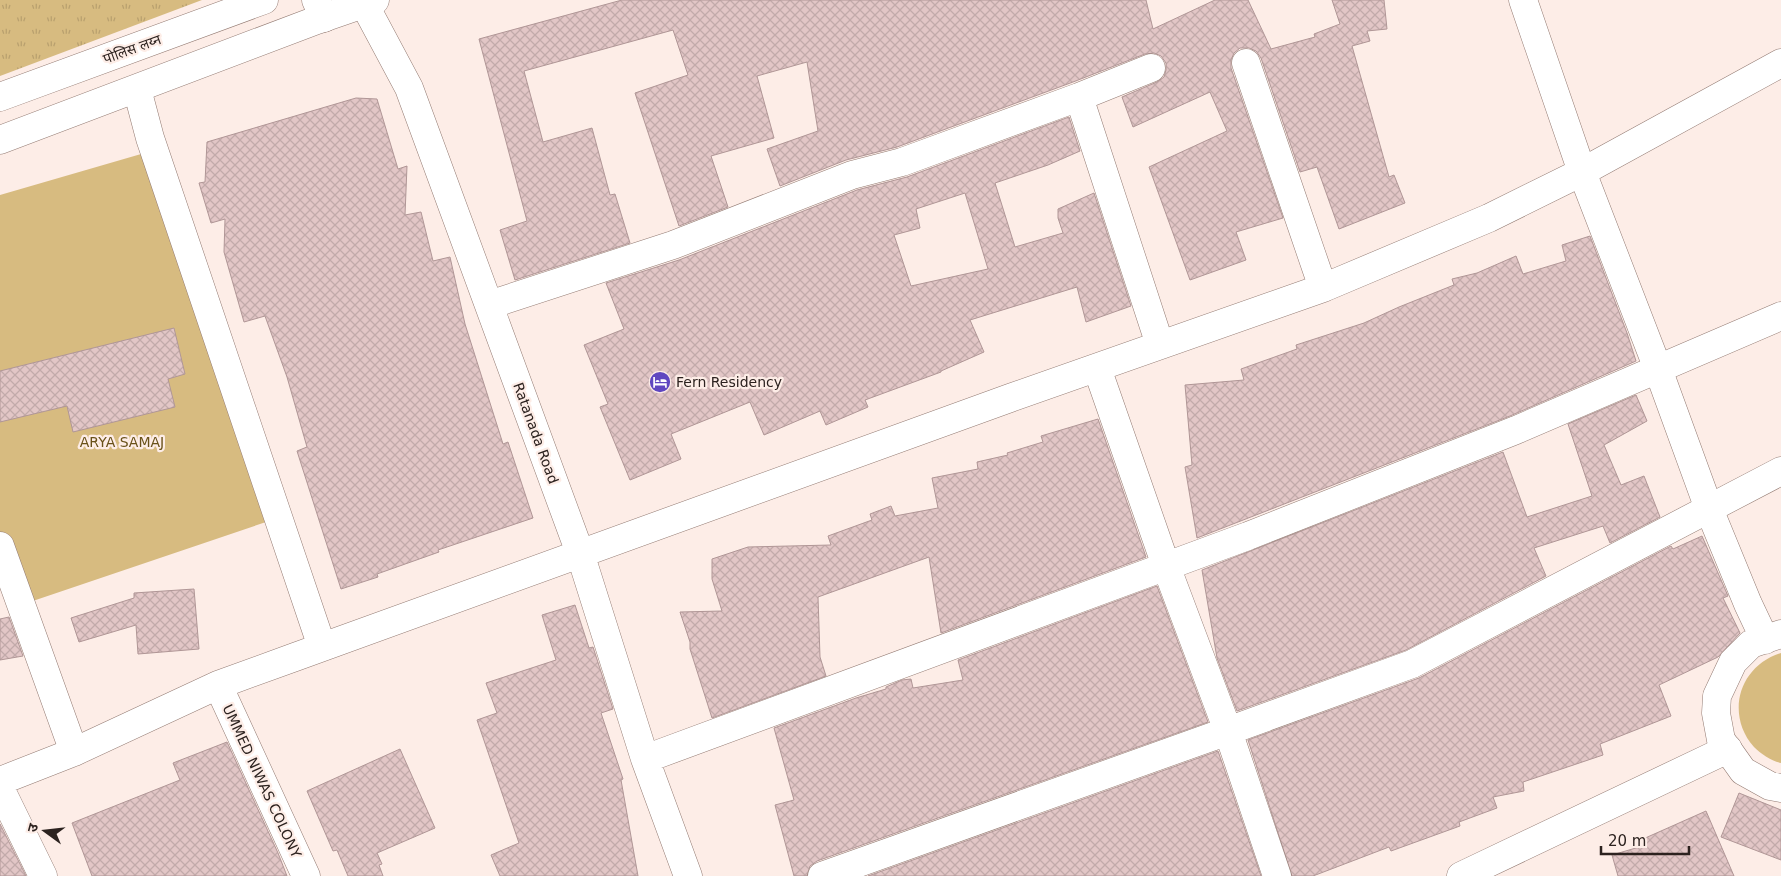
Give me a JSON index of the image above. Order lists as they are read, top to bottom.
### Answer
{
  "streets": {
    "street": ["पोलिस लय्न", "Ratanada Road", "UMMED NIWAS COLONY"]
  },
  "parks": ["ARYA SAMAJ"],
  "places": {
    "hotel": ["Fern Residency"]
  },
  "scale_bar": "20 m",
  "north": "left"
}
